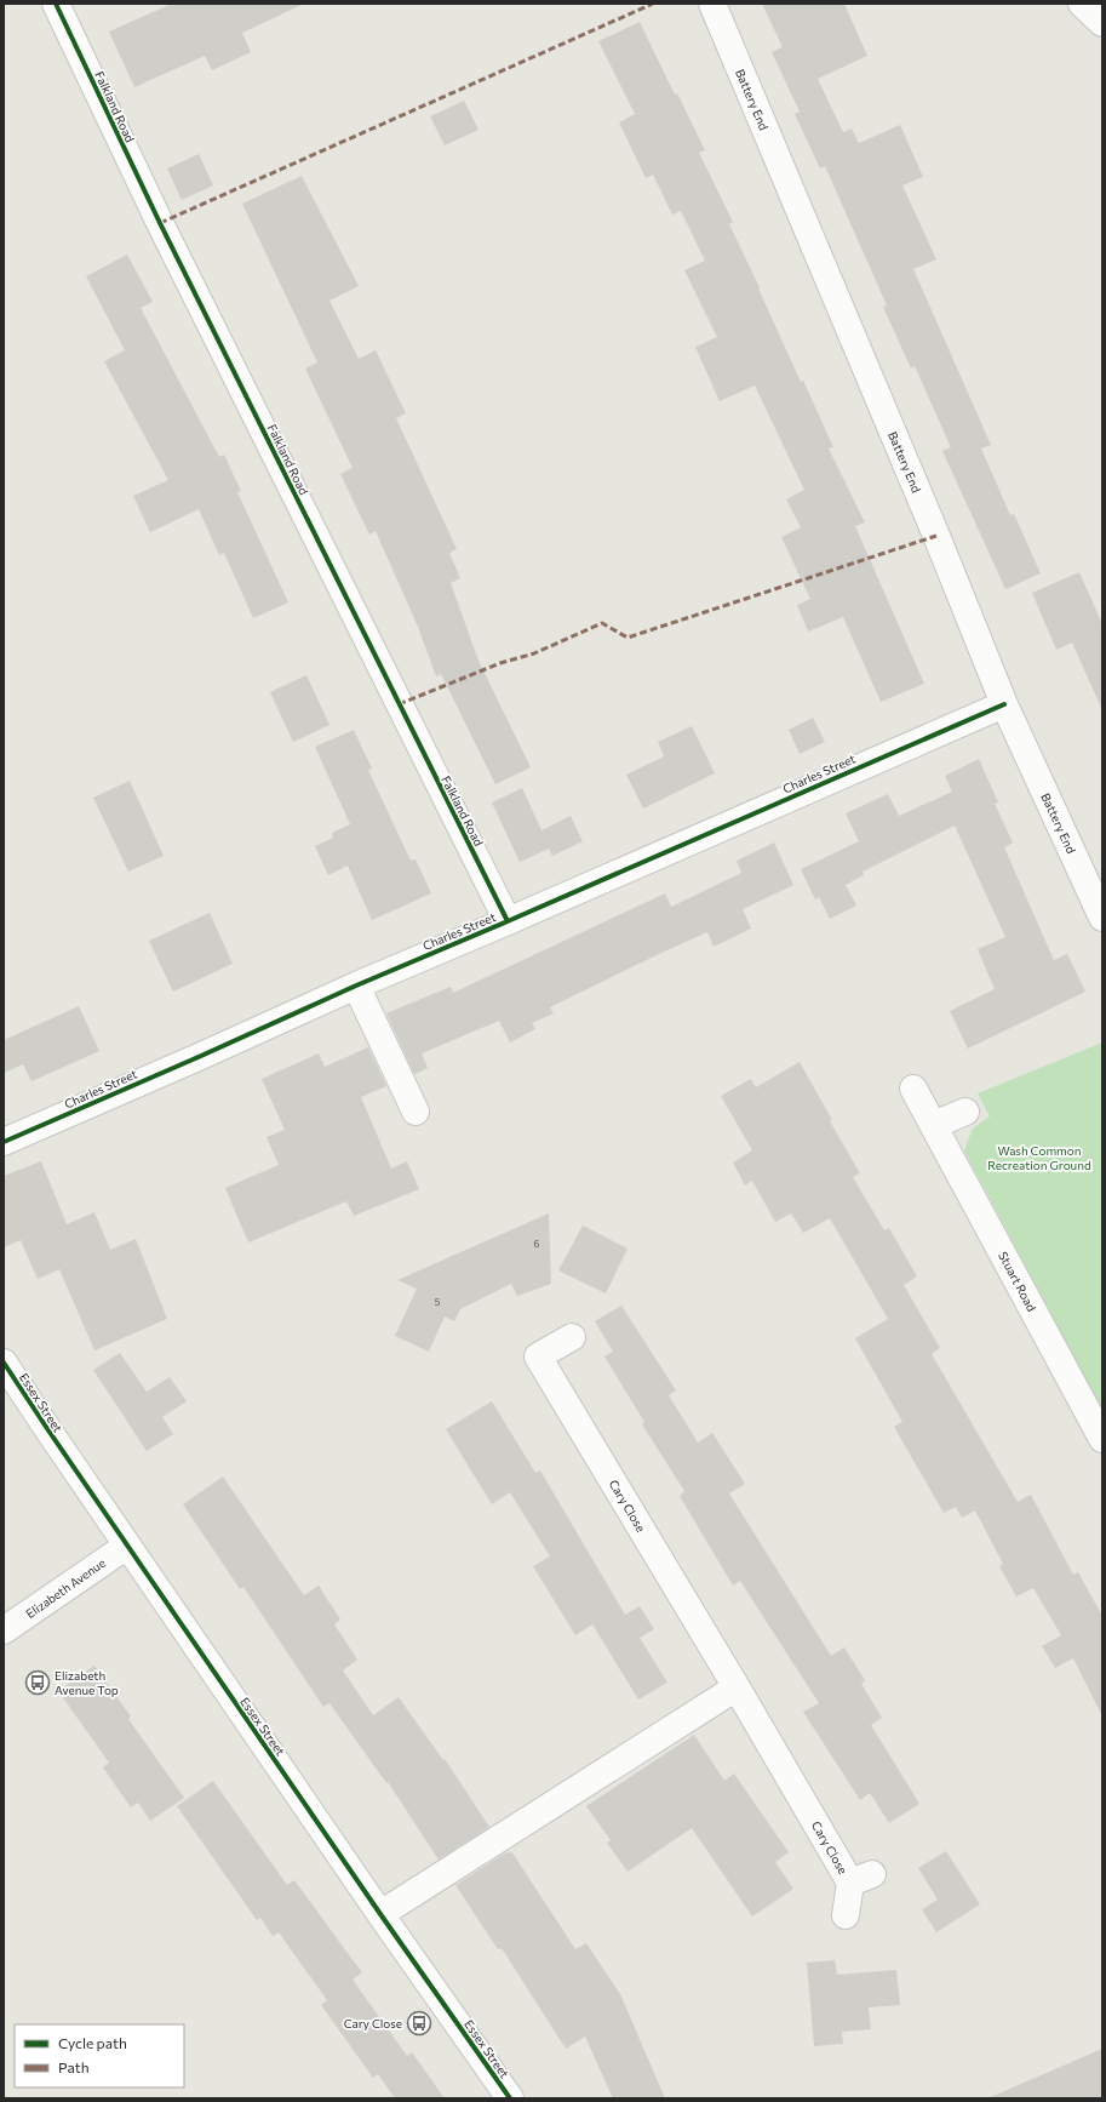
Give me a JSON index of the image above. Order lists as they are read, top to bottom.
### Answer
{
  "streets": {
    "street": [
      "Battery End",
      "Falkland Road",
      "Charles Street",
      "Stuart Road",
      "Essex Street",
      "Cary Close",
      "Elizabeth Avenue"
    ]
  },
  "crossings": [
    ["Battery End", "Charles Street"],
    ["Falkland Road", "Charles Street"],
    ["Essex Street", "Elizabeth Avenue"]
  ],
  "parks": ["Wash Common Recreation Ground"],
  "places": {
    "bus stop": ["Elizabeth Avenue Top", "Cary Close"]
  },
  "house_numbers": ["6", "5"],
  "legend": ["Cycle path", "Path"]
}
